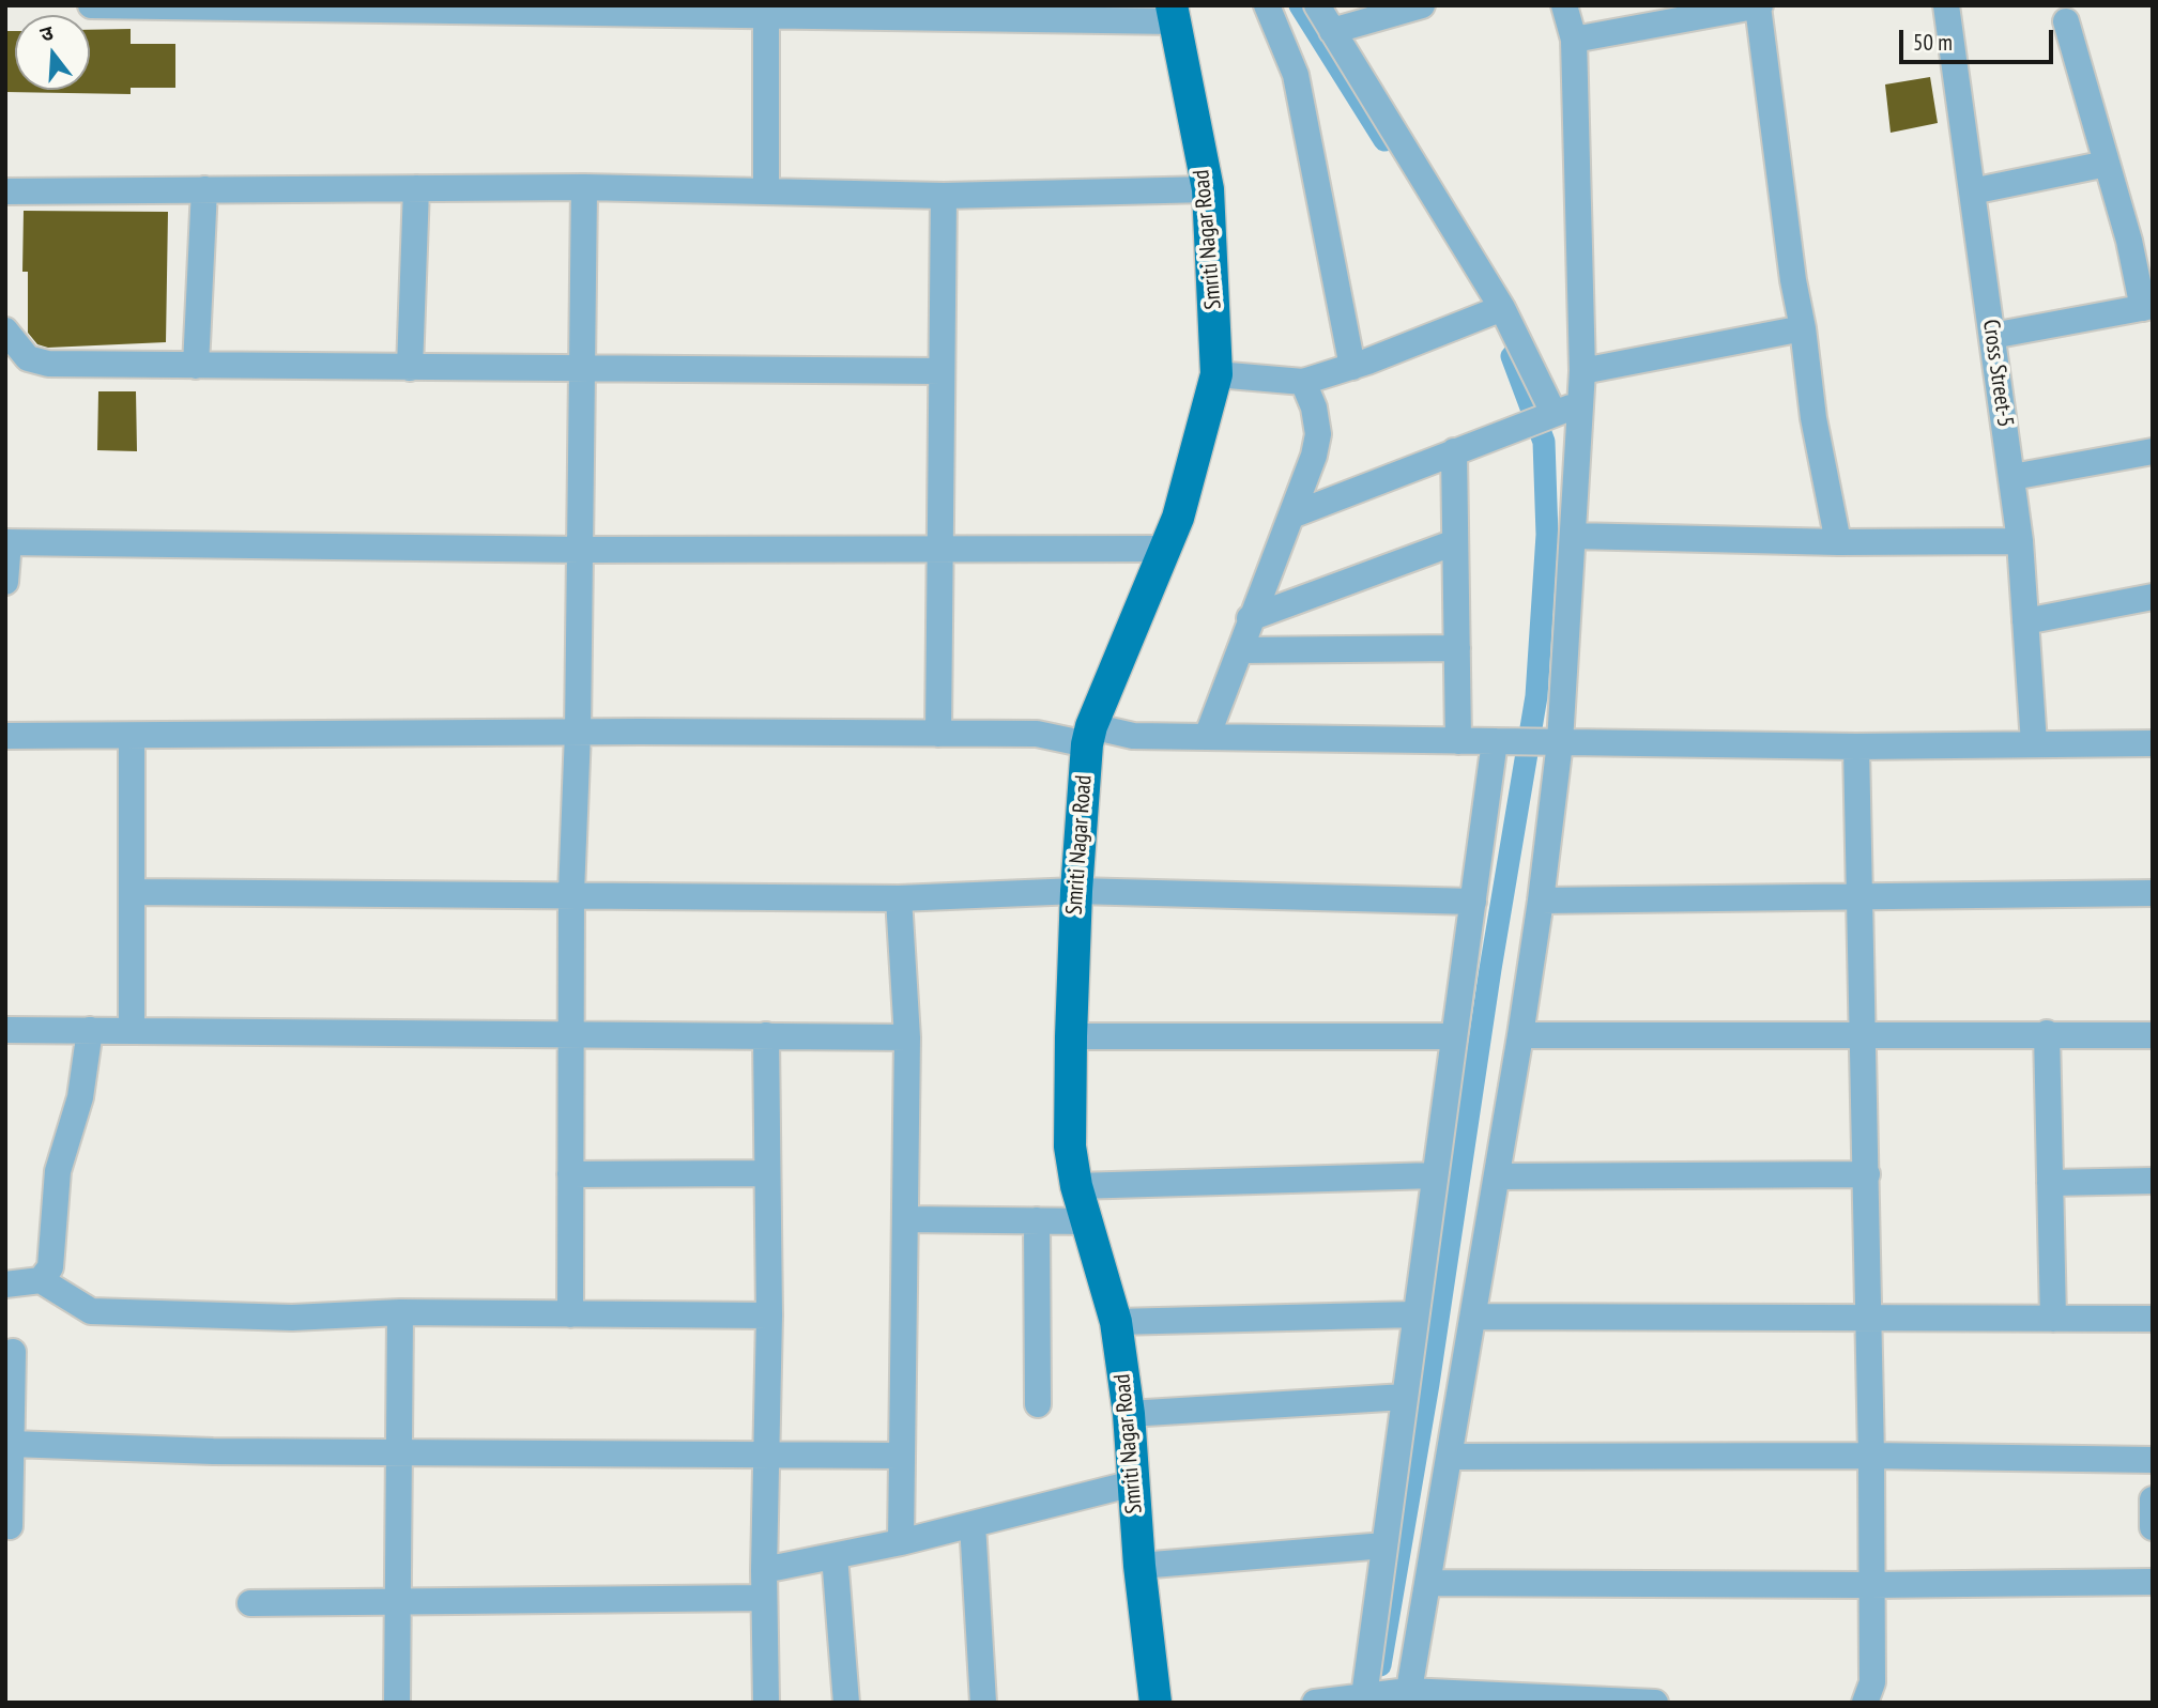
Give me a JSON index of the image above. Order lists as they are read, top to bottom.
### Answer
{
  "streets": {
    "main road": ["Smriti Nagar Road"],
    "street": ["Cross Street-5"]
  },
  "scale_bar": "50 m",
  "north": "top"
}
